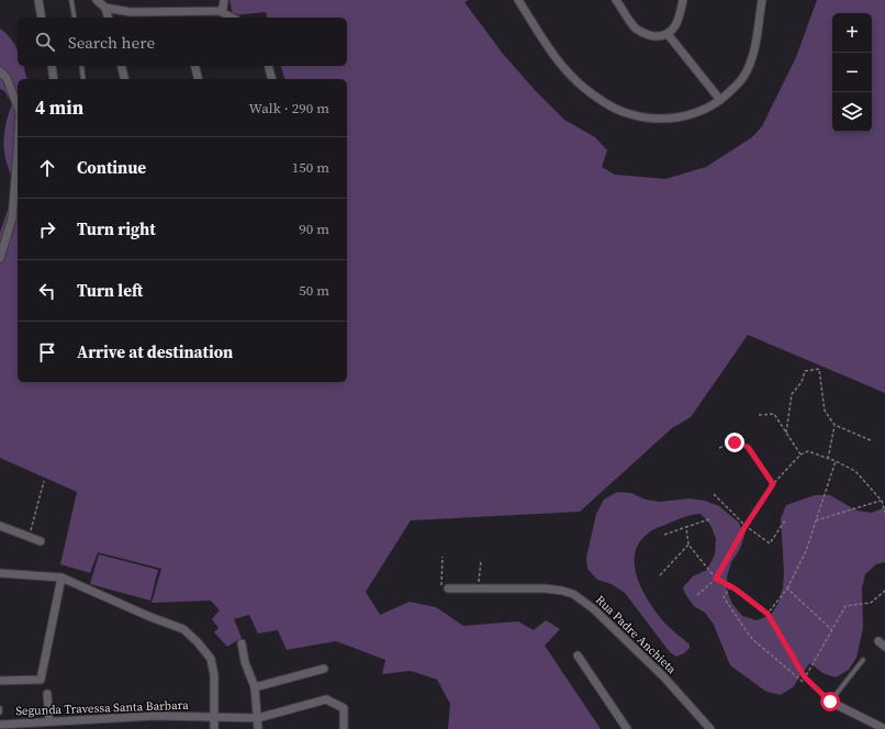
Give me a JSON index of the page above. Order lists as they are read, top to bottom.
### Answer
{
  "streets": {
    "street": ["Rua Padre Anchieta", "Segunda Travessa Santa Barbara"]
  },
  "page": {
    "map_buttons": ["+", "−"],
    "search": "Search here",
    "heading": ["4 min", "Walk · 290 m"],
    "list": [
      ["Continue", "150 m"],
      ["Turn right", "90 m"],
      ["Turn left", "50 m"],
      "Arrive at destination"
    ]
  }
}
